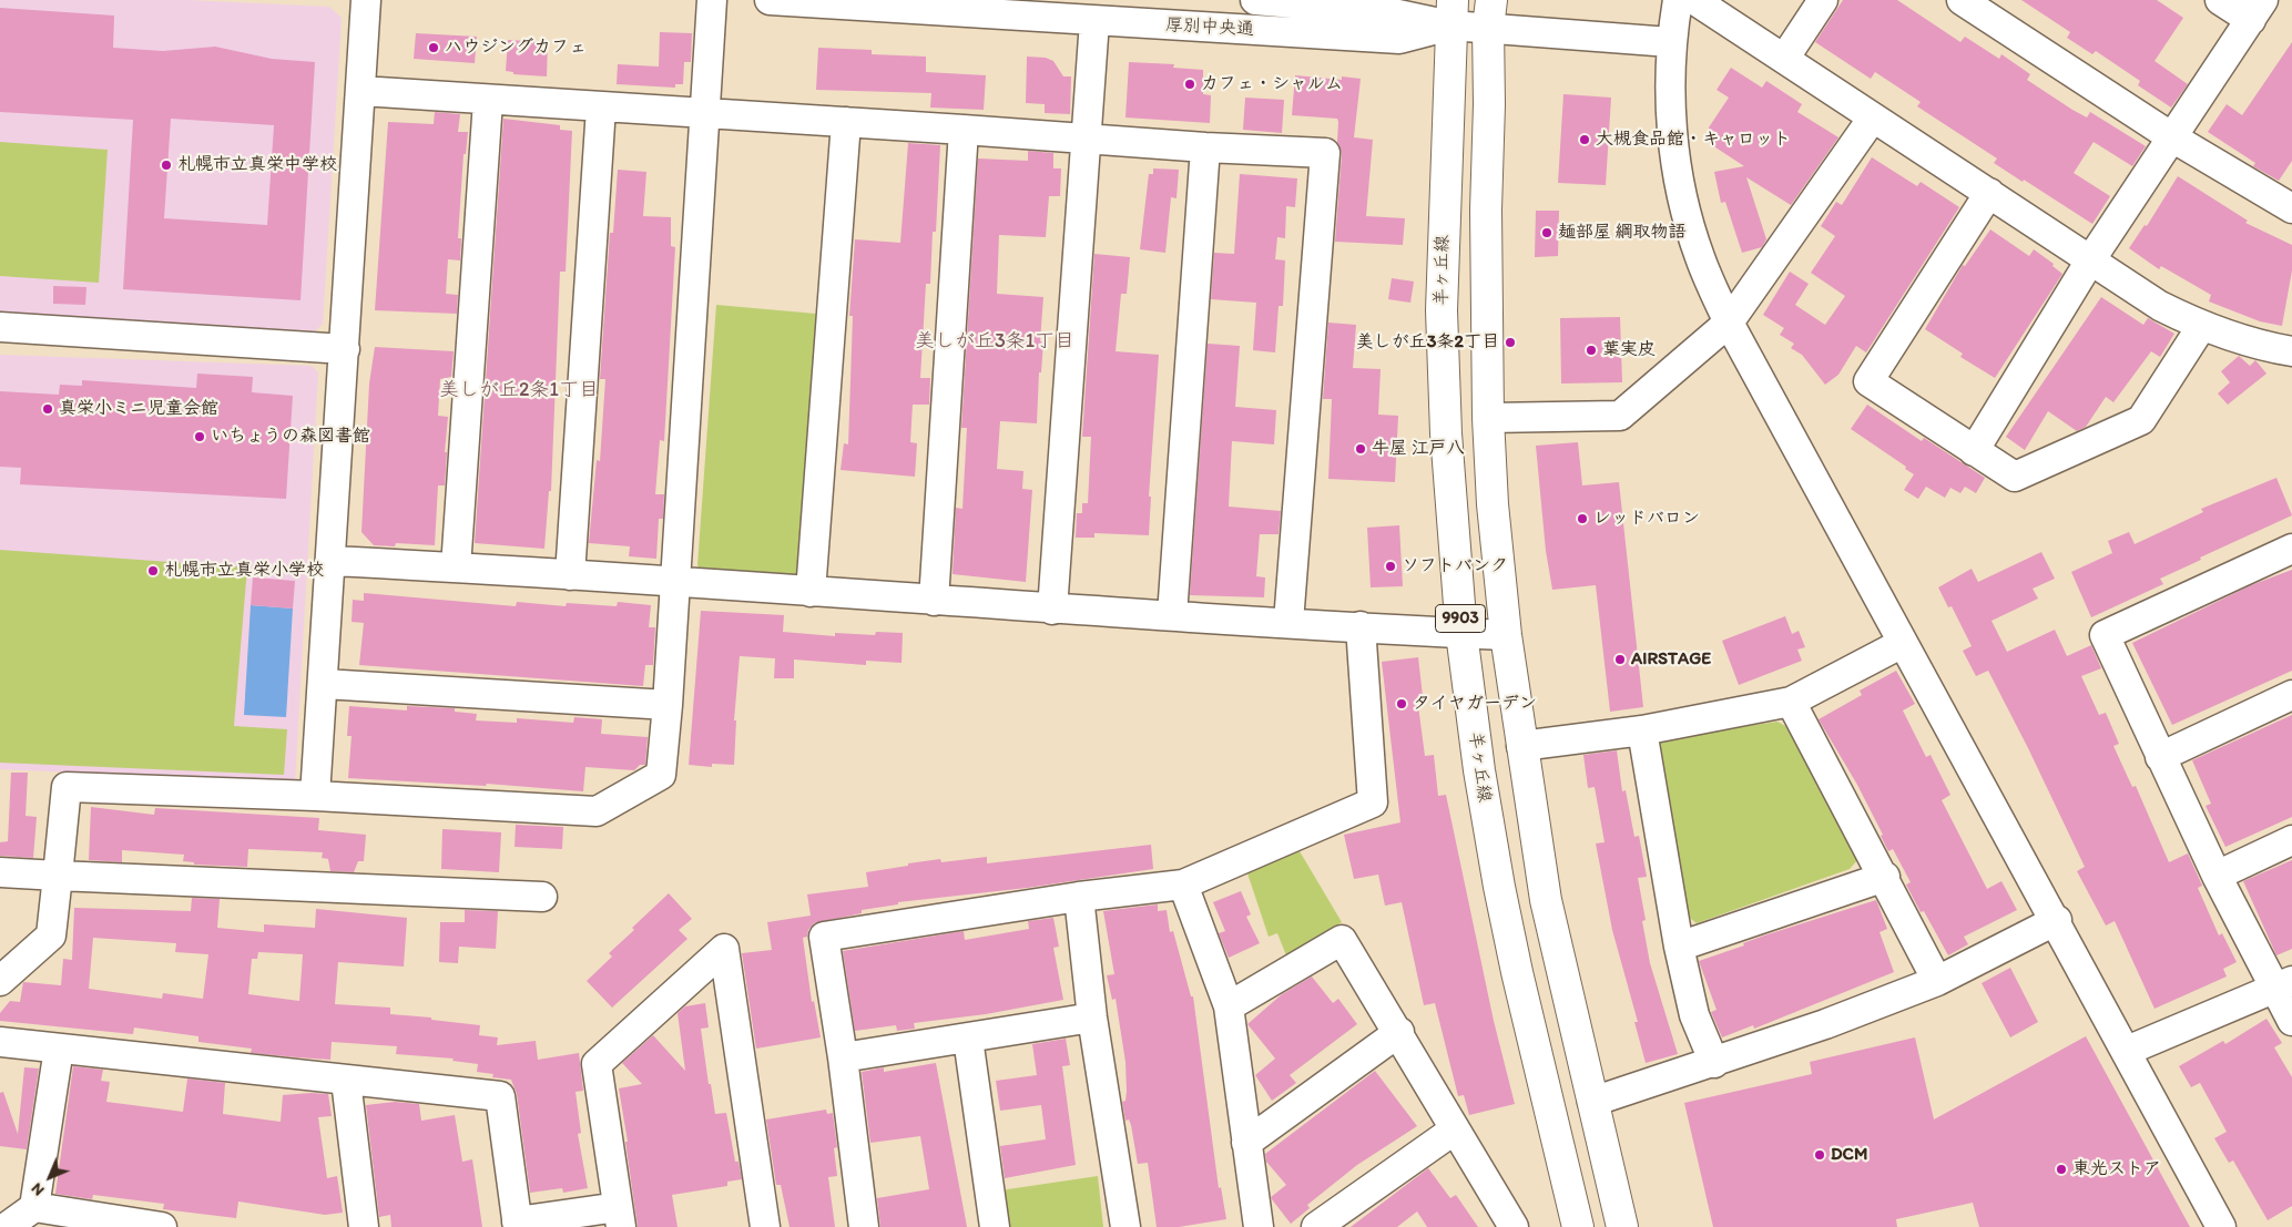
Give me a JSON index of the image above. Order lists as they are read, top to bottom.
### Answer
{
  "streets": {
    "main road": ["羊ヶ丘線", "9903"],
    "street": ["厚別中央通"]
  },
  "crossings": [
    ["厚別中央通", "羊ヶ丘線"]
  ],
  "districts": ["美しが丘3条1丁目", "美しが丘2条1丁目"],
  "places": [
    "ハウジングカフェ",
    "カフェ・シャルム",
    "大槻食品館・キャロット",
    "札幌市立真栄中学校",
    "麺部屋 綱取物語",
    "美しが丘3条2丁目",
    "葉実皮",
    "真栄小ミニ児童会館",
    "いちょうの森図書館",
    "牛屋 江戸八",
    "レッドバロン",
    "ソフトバンク",
    "札幌市立真栄小学校",
    "AIRSTAGE",
    "タイヤガーデン",
    "DCM",
    "東光ストア"
  ],
  "north": "bottom left"
}
